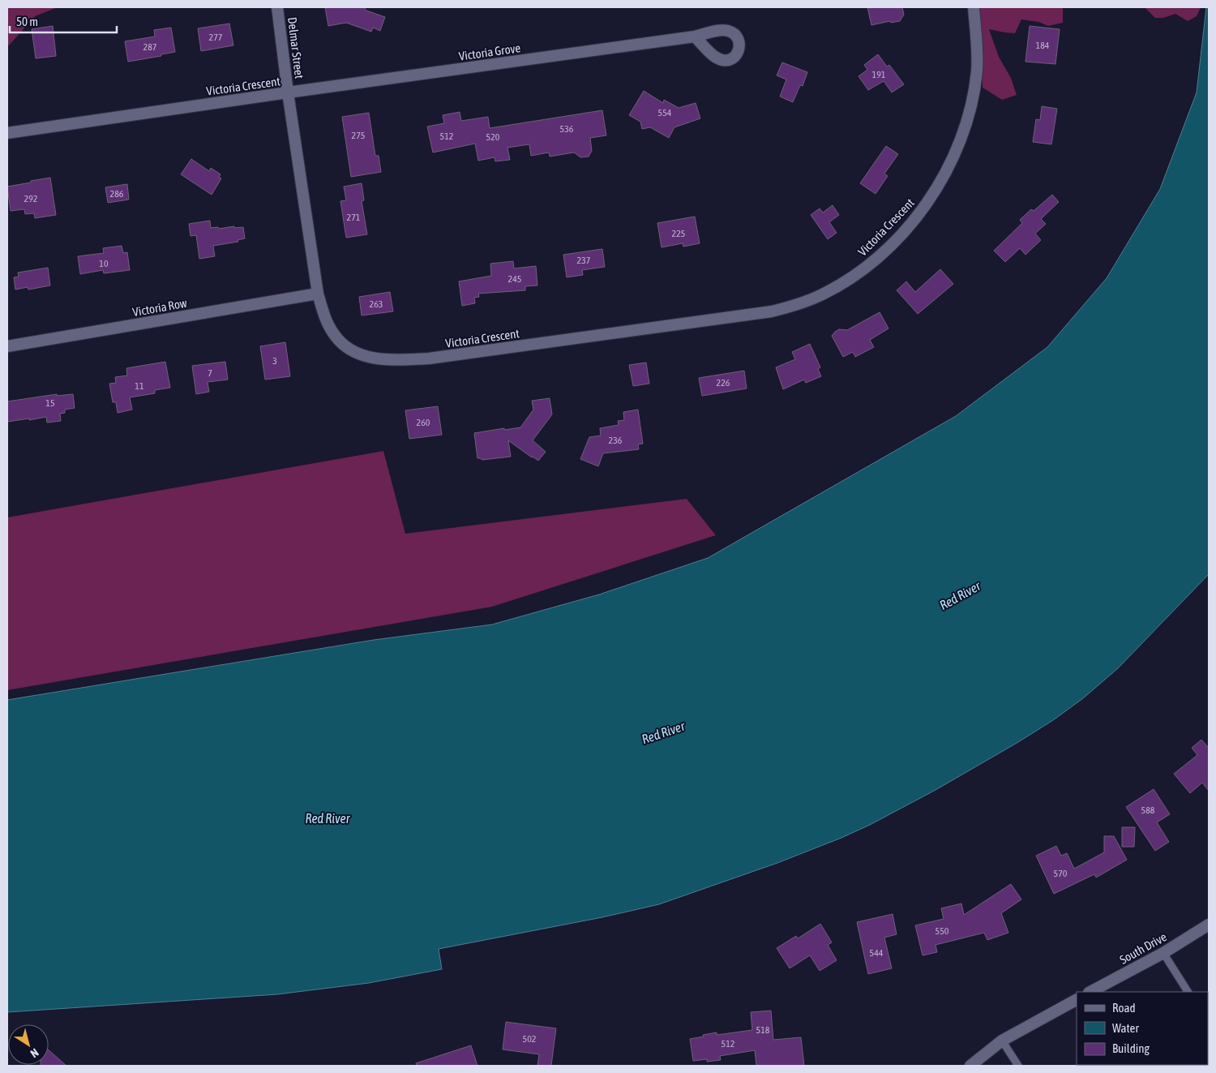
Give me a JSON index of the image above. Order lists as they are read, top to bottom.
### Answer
{
  "streets": {
    "street": [
      "Delmar Street",
      "Victoria Grove",
      "Victoria Crescent",
      "Victoria Row",
      "South Drive"
    ]
  },
  "crossings": [
    ["Delmar Street", "Victoria Grove"],
    ["Delmar Street", "Victoria Crescent"],
    ["Victoria Grove", "Victoria Crescent"],
    ["Victoria Crescent", "Victoria Row"]
  ],
  "water": ["Red River"],
  "house_numbers": [
    "277",
    "184",
    "287",
    "191",
    "554",
    "536",
    "275",
    "512",
    "520",
    "286",
    "292",
    "271",
    "225",
    "237",
    "10",
    "245",
    "263",
    "3",
    "7",
    "226",
    "11",
    "15",
    "260",
    "236",
    "588",
    "570",
    "550",
    "544",
    "518",
    "502",
    "512"
  ],
  "legend": ["Road", "Water", "Building"],
  "scale_bar": "50 m",
  "north": "bottom right"
}
